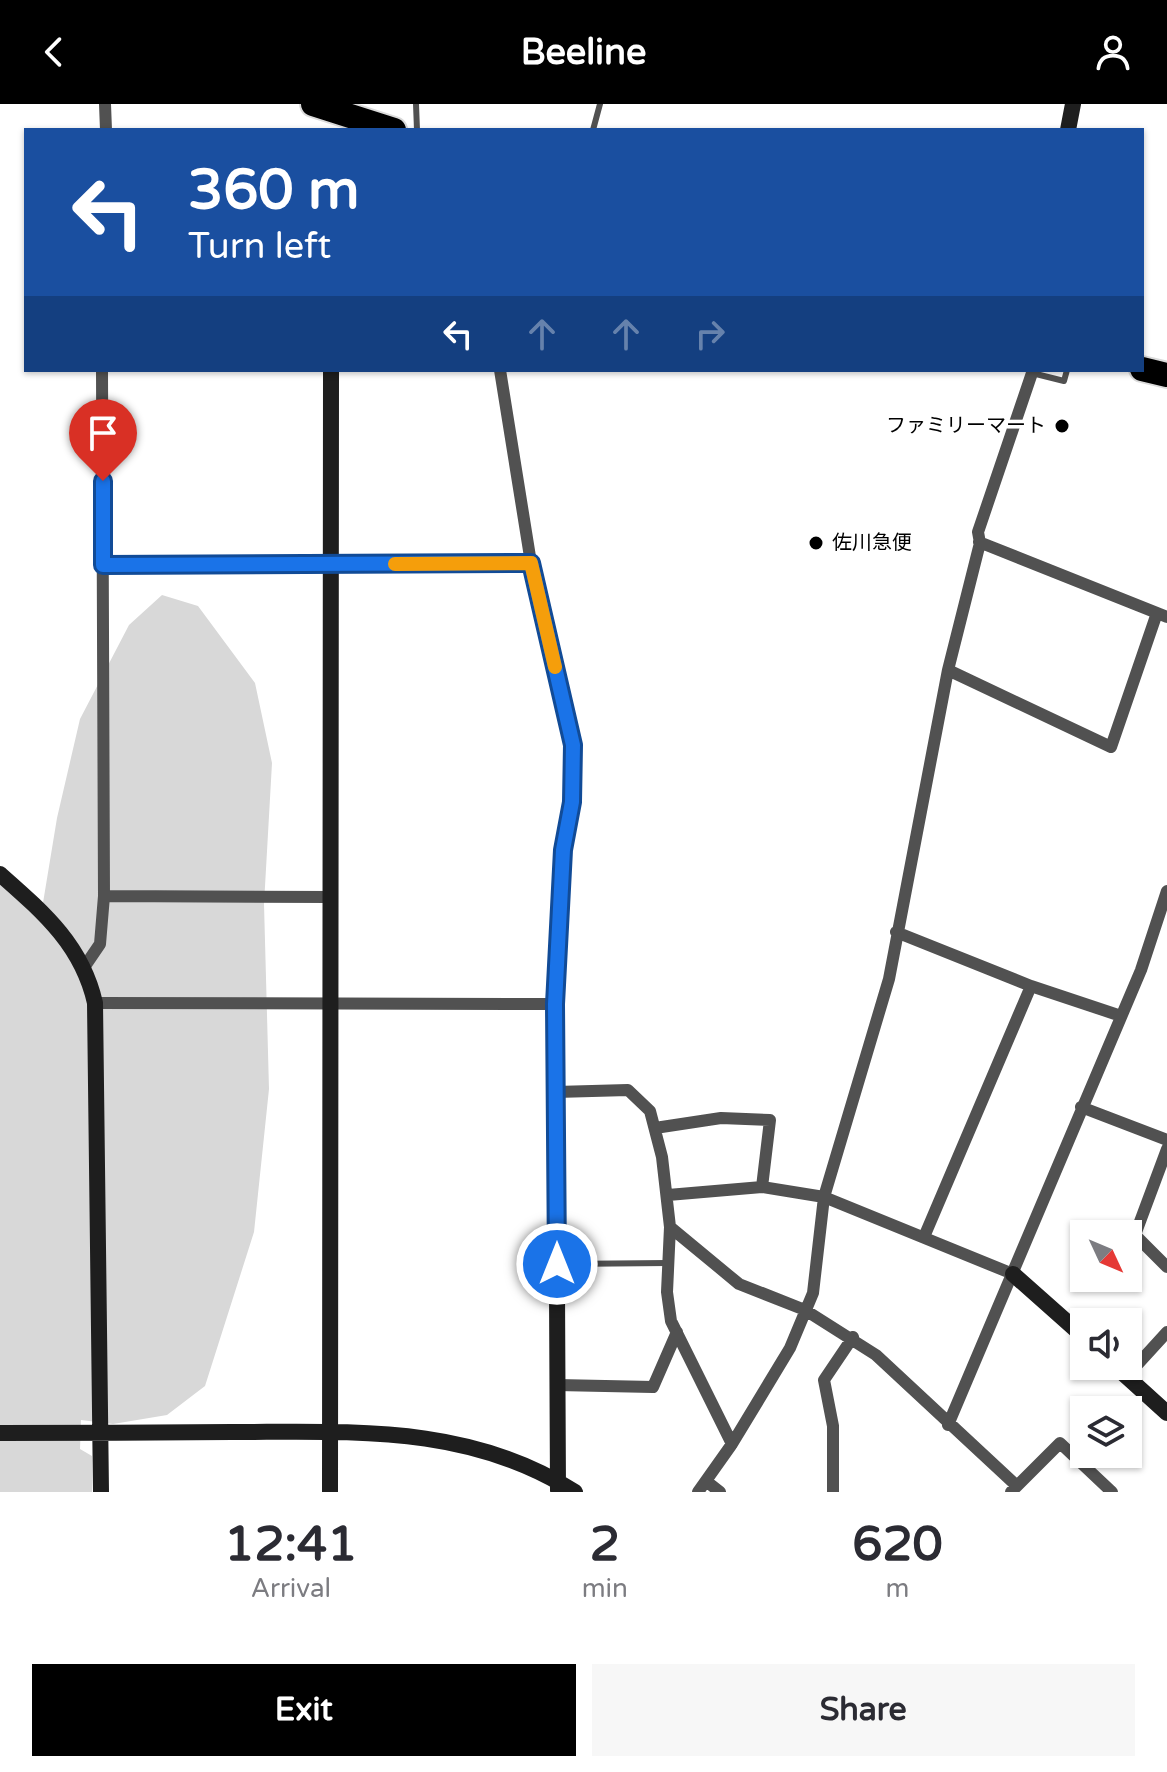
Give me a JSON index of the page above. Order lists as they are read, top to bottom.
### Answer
{
  "places": ["ファミリーマート", "佐川急便"],
  "north": "bottom right",
  "page": {
    "header": "Beeline",
    "turn": ["360 m", "Turn left"],
    "eta": [
      "12:41",
      "Arrival",
      "2",
      "min",
      "620",
      "m"
    ],
    "buttons": ["Exit", "Share"]
  }
}
